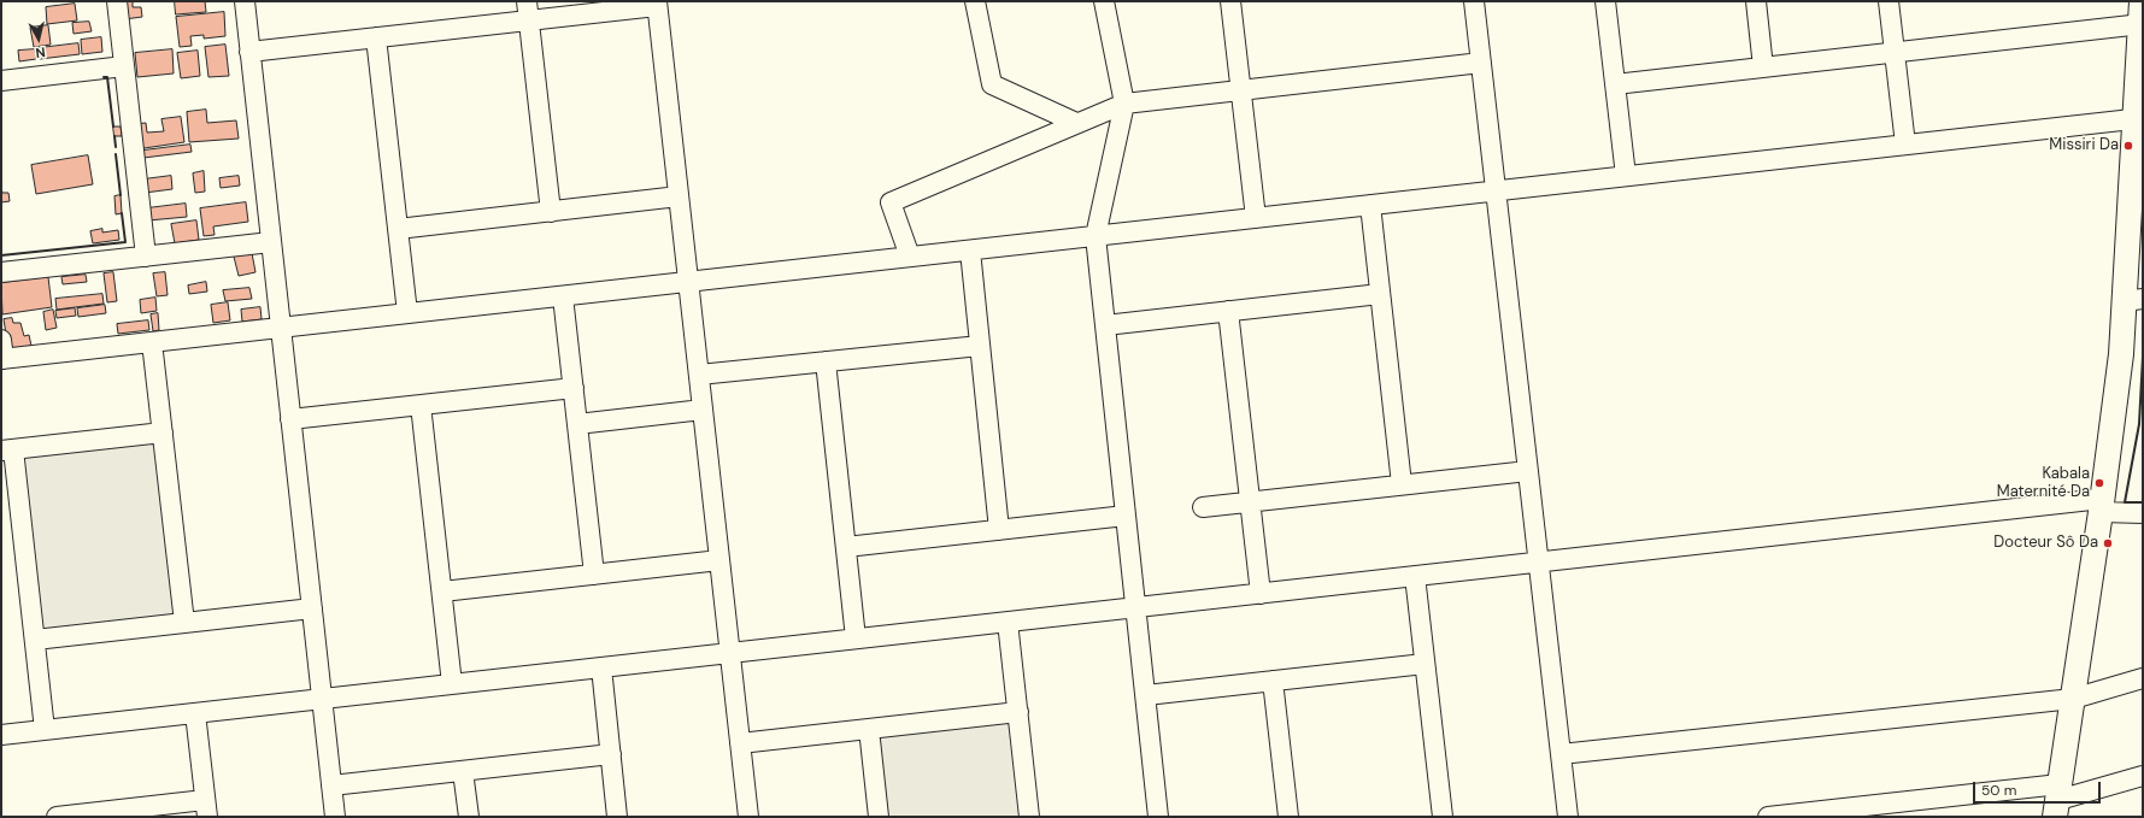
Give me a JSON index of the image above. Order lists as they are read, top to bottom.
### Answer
{
  "places": ["Missiri Da", "Kabala Maternité Da", "Docteur Sô Da"],
  "scale_bar": "50 m",
  "north": "bottom"
}
